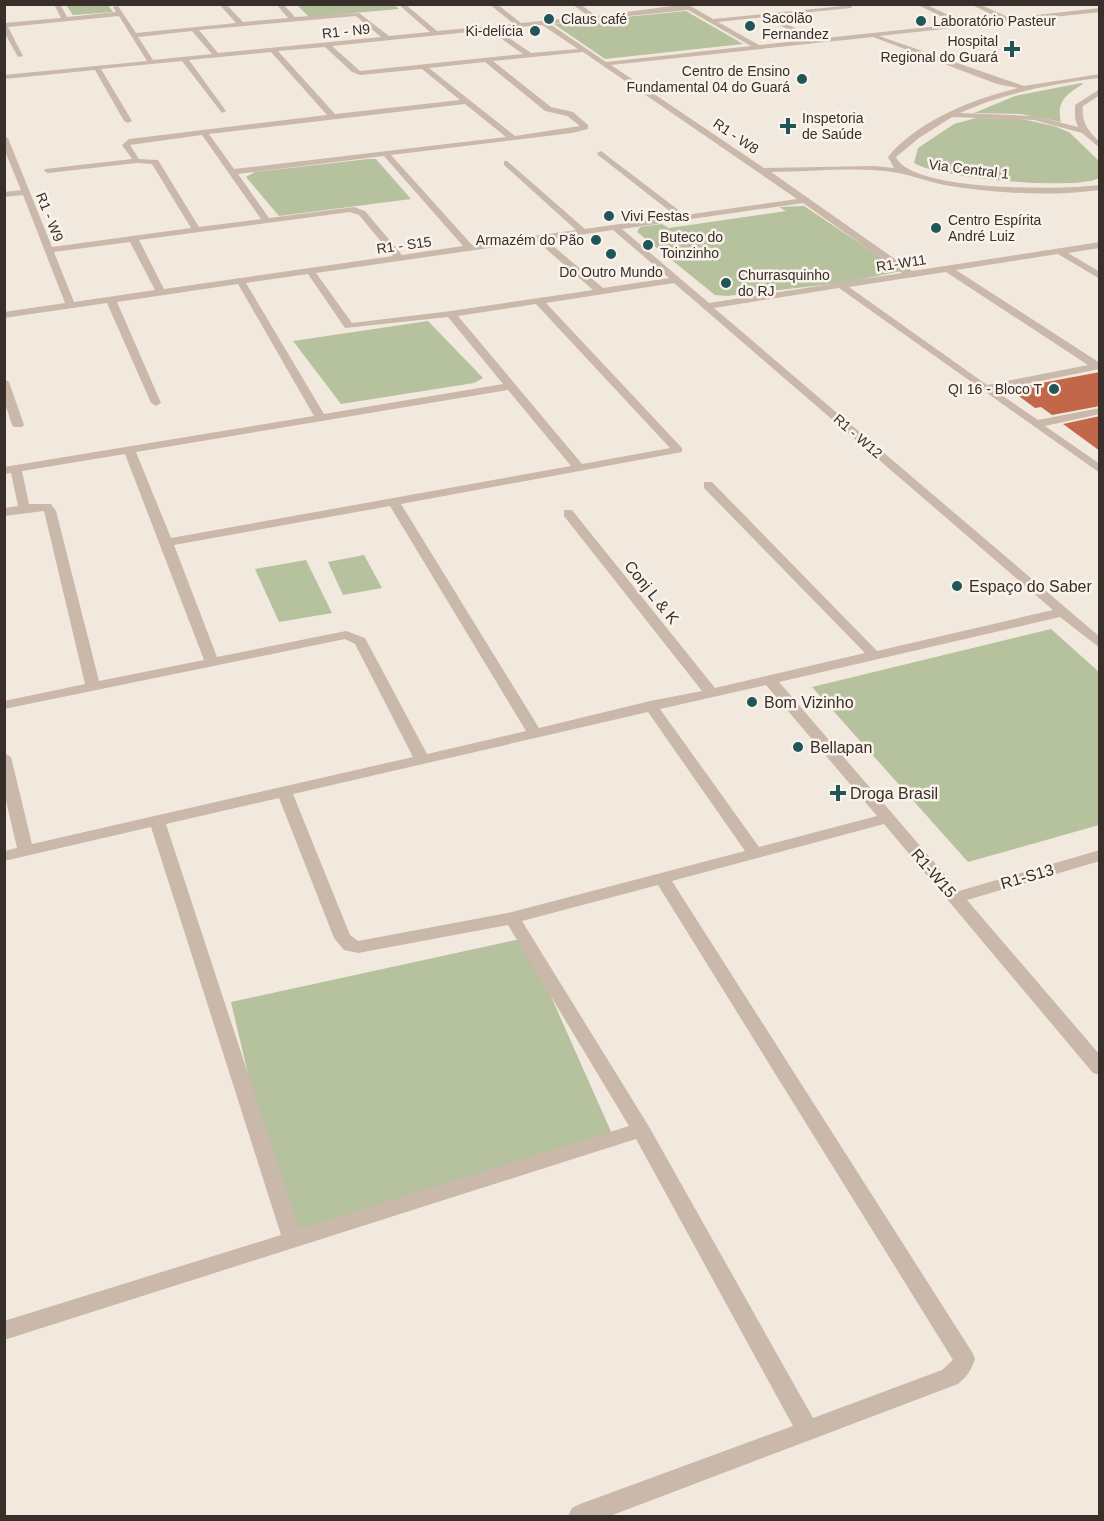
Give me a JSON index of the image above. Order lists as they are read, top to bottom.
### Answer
{
  "streets": {
    "street": [
      "R1 - N9",
      "R1 - W8",
      "Via Central 1",
      "R1 - W9",
      "R1 - S15",
      "R1-W11",
      "R1 - W12",
      "Conj L & K",
      "R1-W15",
      "R1-S13"
    ]
  },
  "crossings": [
    ["R1 - N9", "R1 - W8"],
    ["R1 - W8", "Via Central 1"],
    ["R1 - W8", "R1 - S15"],
    ["R1 - W8", "R1-W11"],
    ["R1 - W9", "R1 - S15"],
    ["R1 - S15", "R1 - W12"],
    ["R1-W11", "R1 - W12"],
    ["R1-W15", "R1-S13"]
  ],
  "places": {
    "other": [
      "Claus café",
      "Laboratório Pasteur",
      "Sacolão Fernandez",
      "Ki-delícia",
      "Centro de Ensino Fundamental 04 do Guará",
      "Vivi Festas",
      "Centro Espírita André Luiz",
      "Armazém do Pão",
      "Buteco do Toinzinho",
      "Do Outro Mundo",
      "Churrasquinho do RJ",
      "QI 16 - Bloco T",
      "Espaço do Saber",
      "Bom Vizinho",
      "Bellapan"
    ],
    "health": ["Hospital Regional do Guará", "Inspetoria de Saúde", "Droga Brasil"]
  }
}
